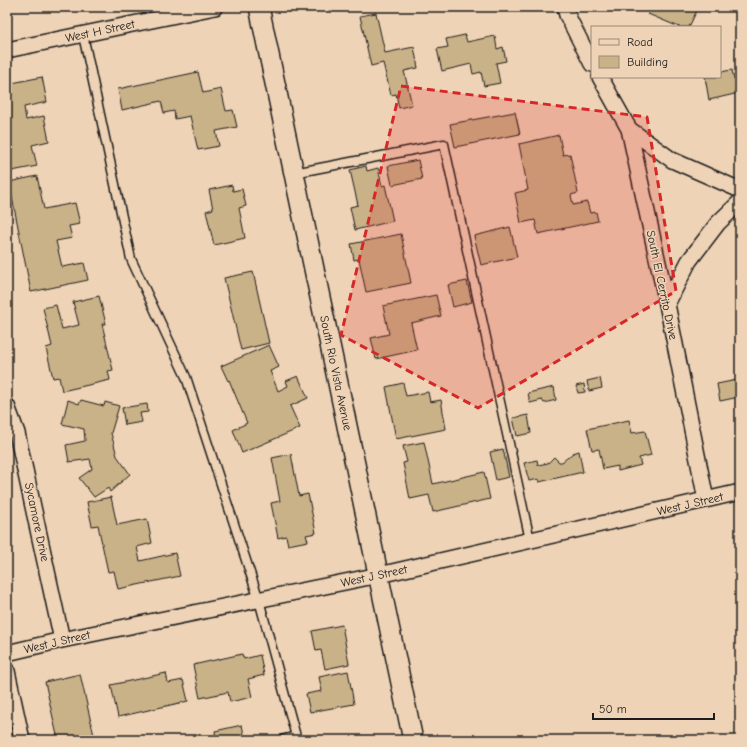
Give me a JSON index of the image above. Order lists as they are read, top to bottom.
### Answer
{
  "streets": {
    "street": [
      "West H Street",
      "South El Cerrito Drive",
      "South Rio Vista Avenue",
      "West J Street",
      "Sycamore Drive"
    ]
  },
  "crossings": [
    ["South El Cerrito Drive", "West J Street"],
    ["South Rio Vista Avenue", "West J Street"],
    ["West J Street", "Sycamore Drive"]
  ],
  "legend": ["Road", "Building"],
  "scale_bar": "50 m"
}
